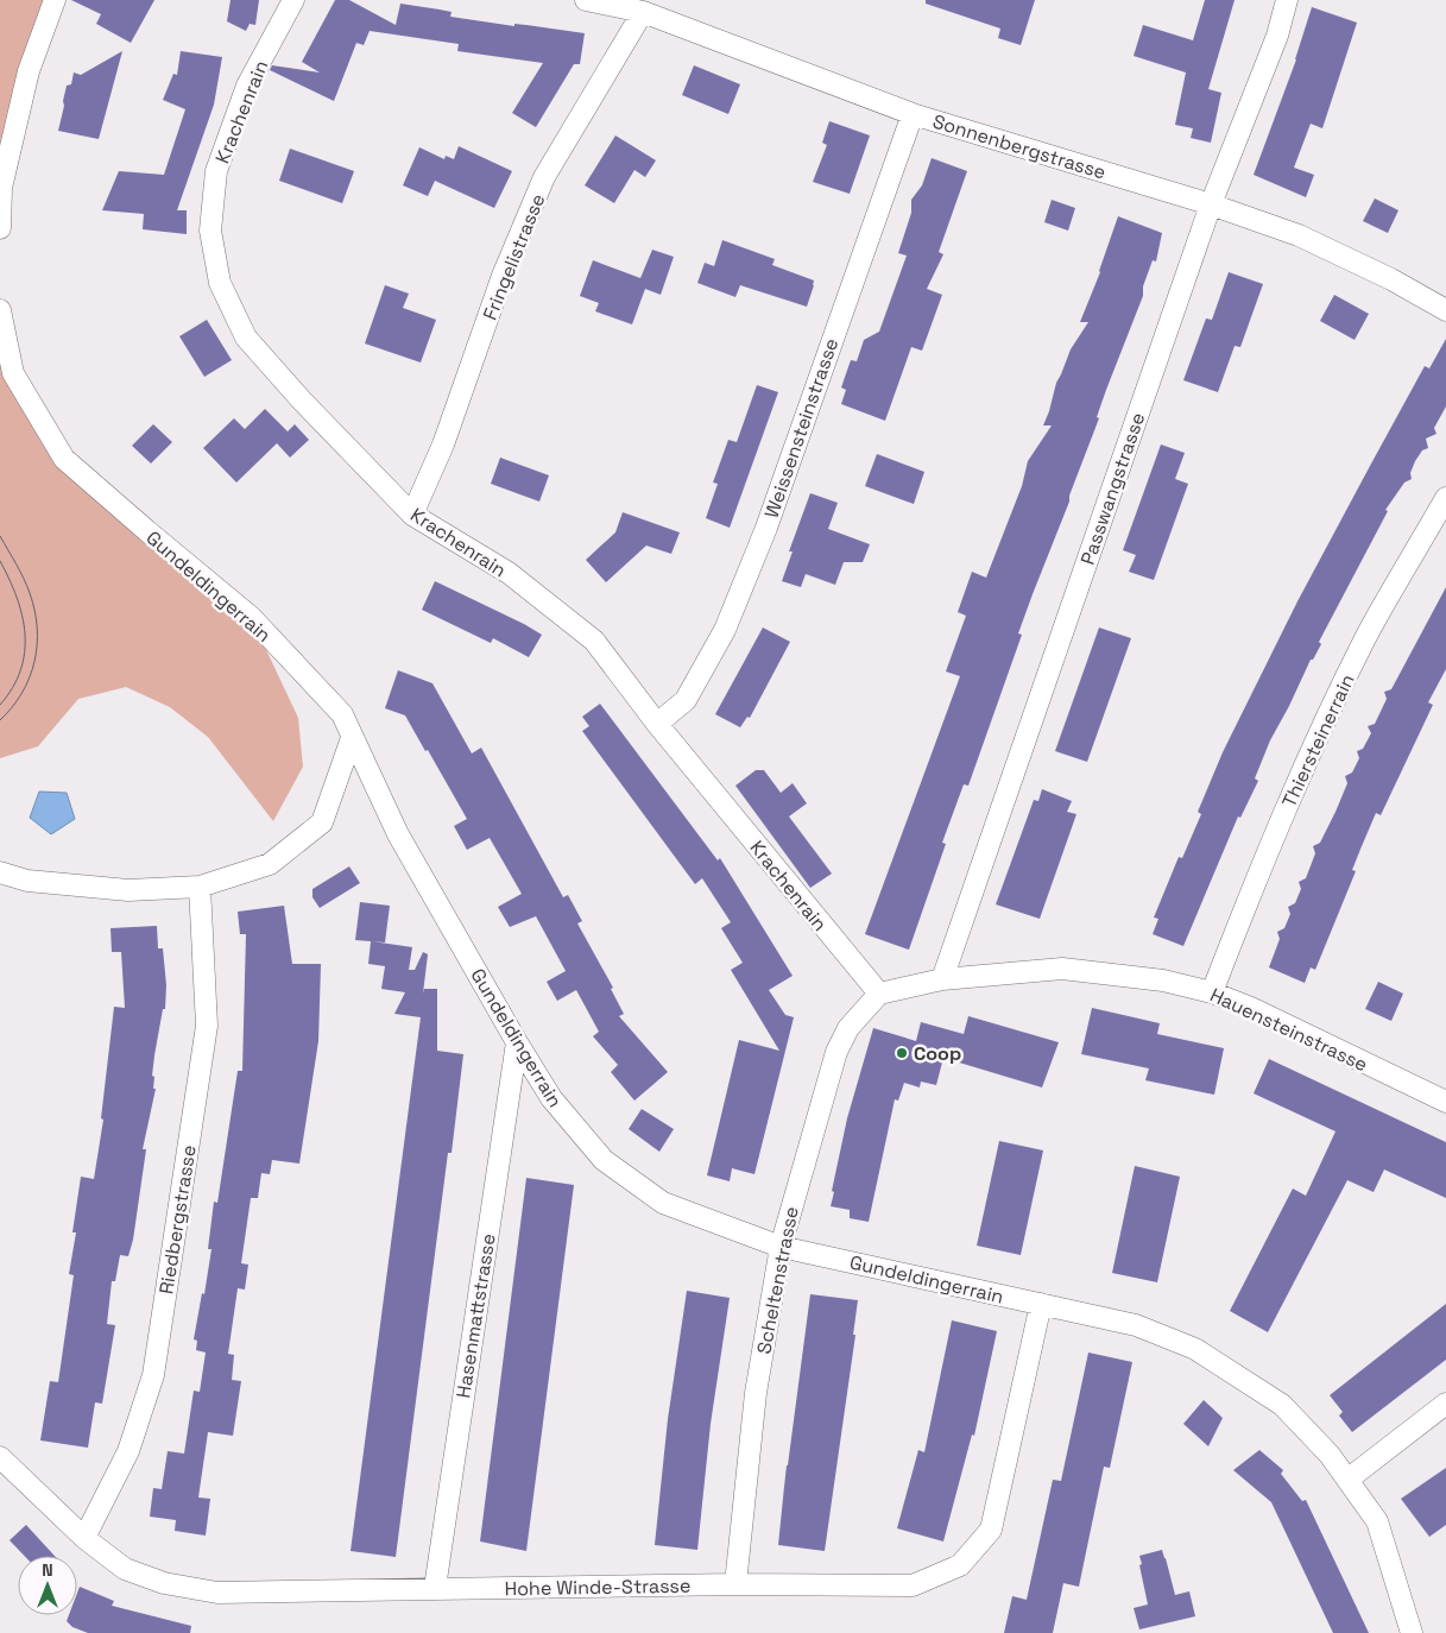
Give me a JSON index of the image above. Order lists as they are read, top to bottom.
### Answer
{
  "streets": {
    "street": [
      "Krachenrain",
      "Sonnenbergstrasse",
      "Fringelistrasse",
      "Weissensteinstrasse",
      "Passwangstrasse",
      "Gundeldingerrain",
      "Thiersteinerrain",
      "Hauensteinstrasse",
      "Riedbergstrasse",
      "Scheltenstrasse",
      "Hasenmattstrasse",
      "Hohe Winde-Strasse"
    ]
  },
  "crossings": [
    ["Krachenrain", "Fringelistrasse"],
    ["Krachenrain", "Weissensteinstrasse"],
    ["Krachenrain", "Hauensteinstrasse"],
    ["Krachenrain", "Scheltenstrasse"],
    ["Sonnenbergstrasse", "Fringelistrasse"],
    ["Sonnenbergstrasse", "Weissensteinstrasse"],
    ["Sonnenbergstrasse", "Passwangstrasse"],
    ["Passwangstrasse", "Hauensteinstrasse"],
    ["Gundeldingerrain", "Scheltenstrasse"],
    ["Gundeldingerrain", "Hasenmattstrasse"],
    ["Gundeldingerrain", "Hohe Winde-Strasse"],
    ["Thiersteinerrain", "Hauensteinstrasse"],
    ["Hauensteinstrasse", "Scheltenstrasse"],
    ["Riedbergstrasse", "Hohe Winde-Strasse"],
    ["Scheltenstrasse", "Hohe Winde-Strasse"],
    ["Hasenmattstrasse", "Hohe Winde-Strasse"]
  ],
  "places": ["Coop"],
  "north": "top"
}
